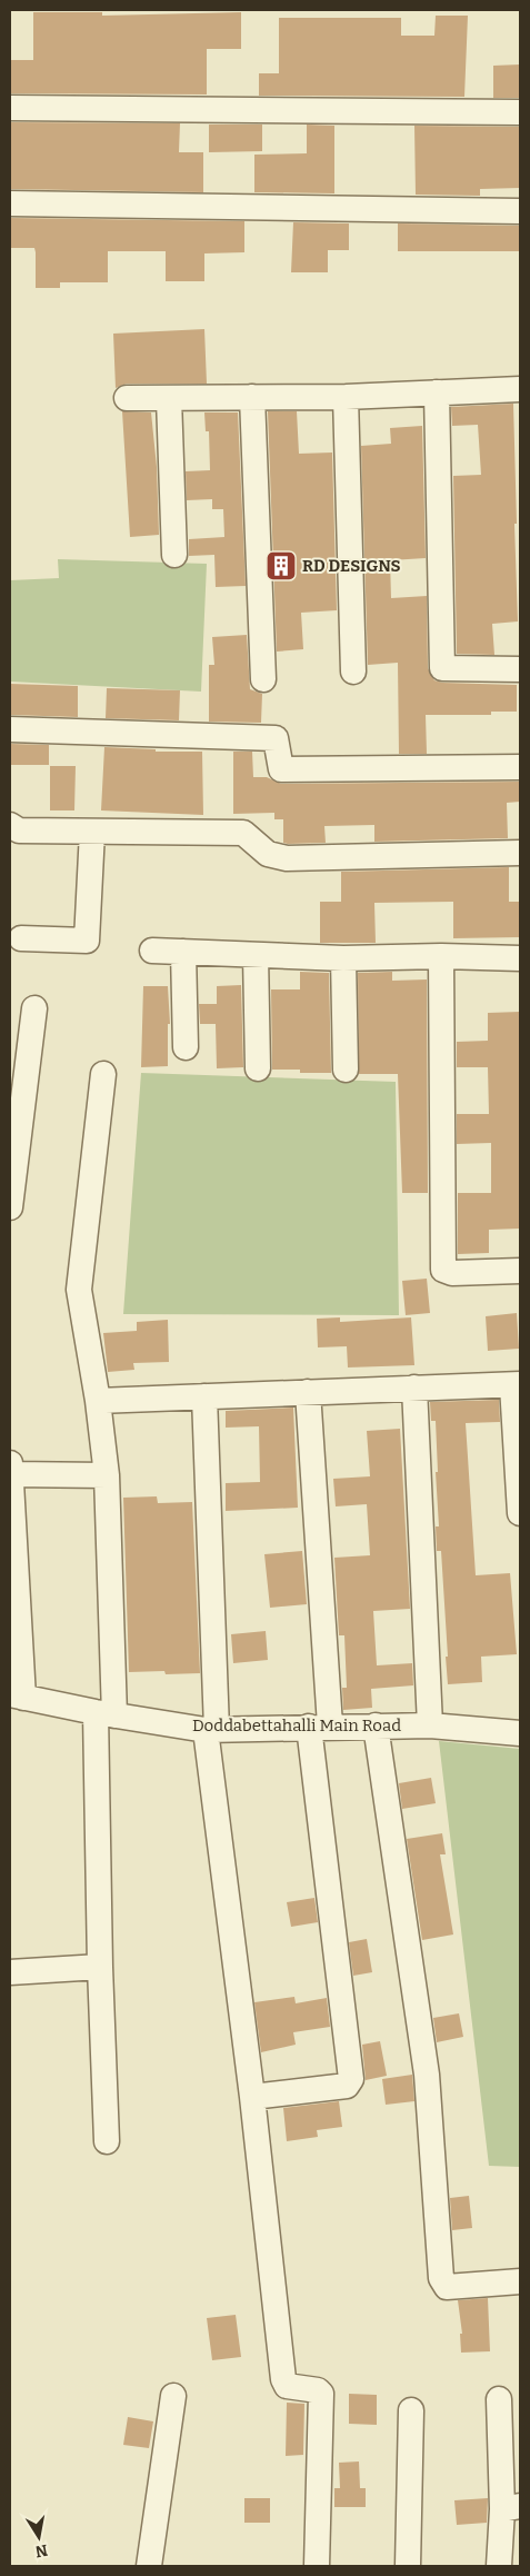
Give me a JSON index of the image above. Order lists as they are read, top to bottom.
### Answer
{
  "streets": {
    "street": ["Doddabettahalli Main Road"]
  },
  "places": {
    "building": ["RD DESIGNS"]
  },
  "north": "bottom"
}
